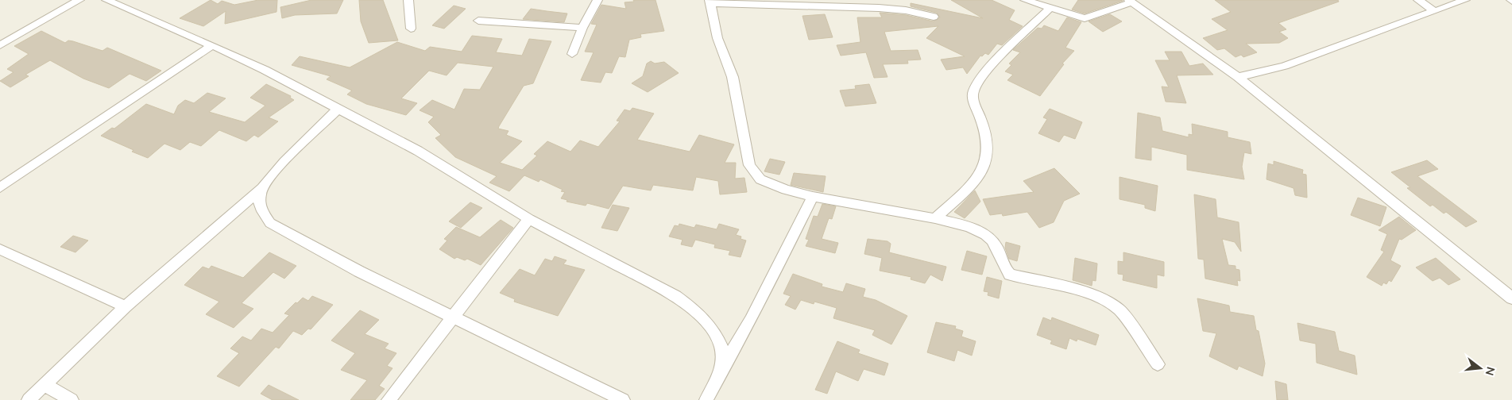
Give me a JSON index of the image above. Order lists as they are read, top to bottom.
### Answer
{
  "north": "right"
}
